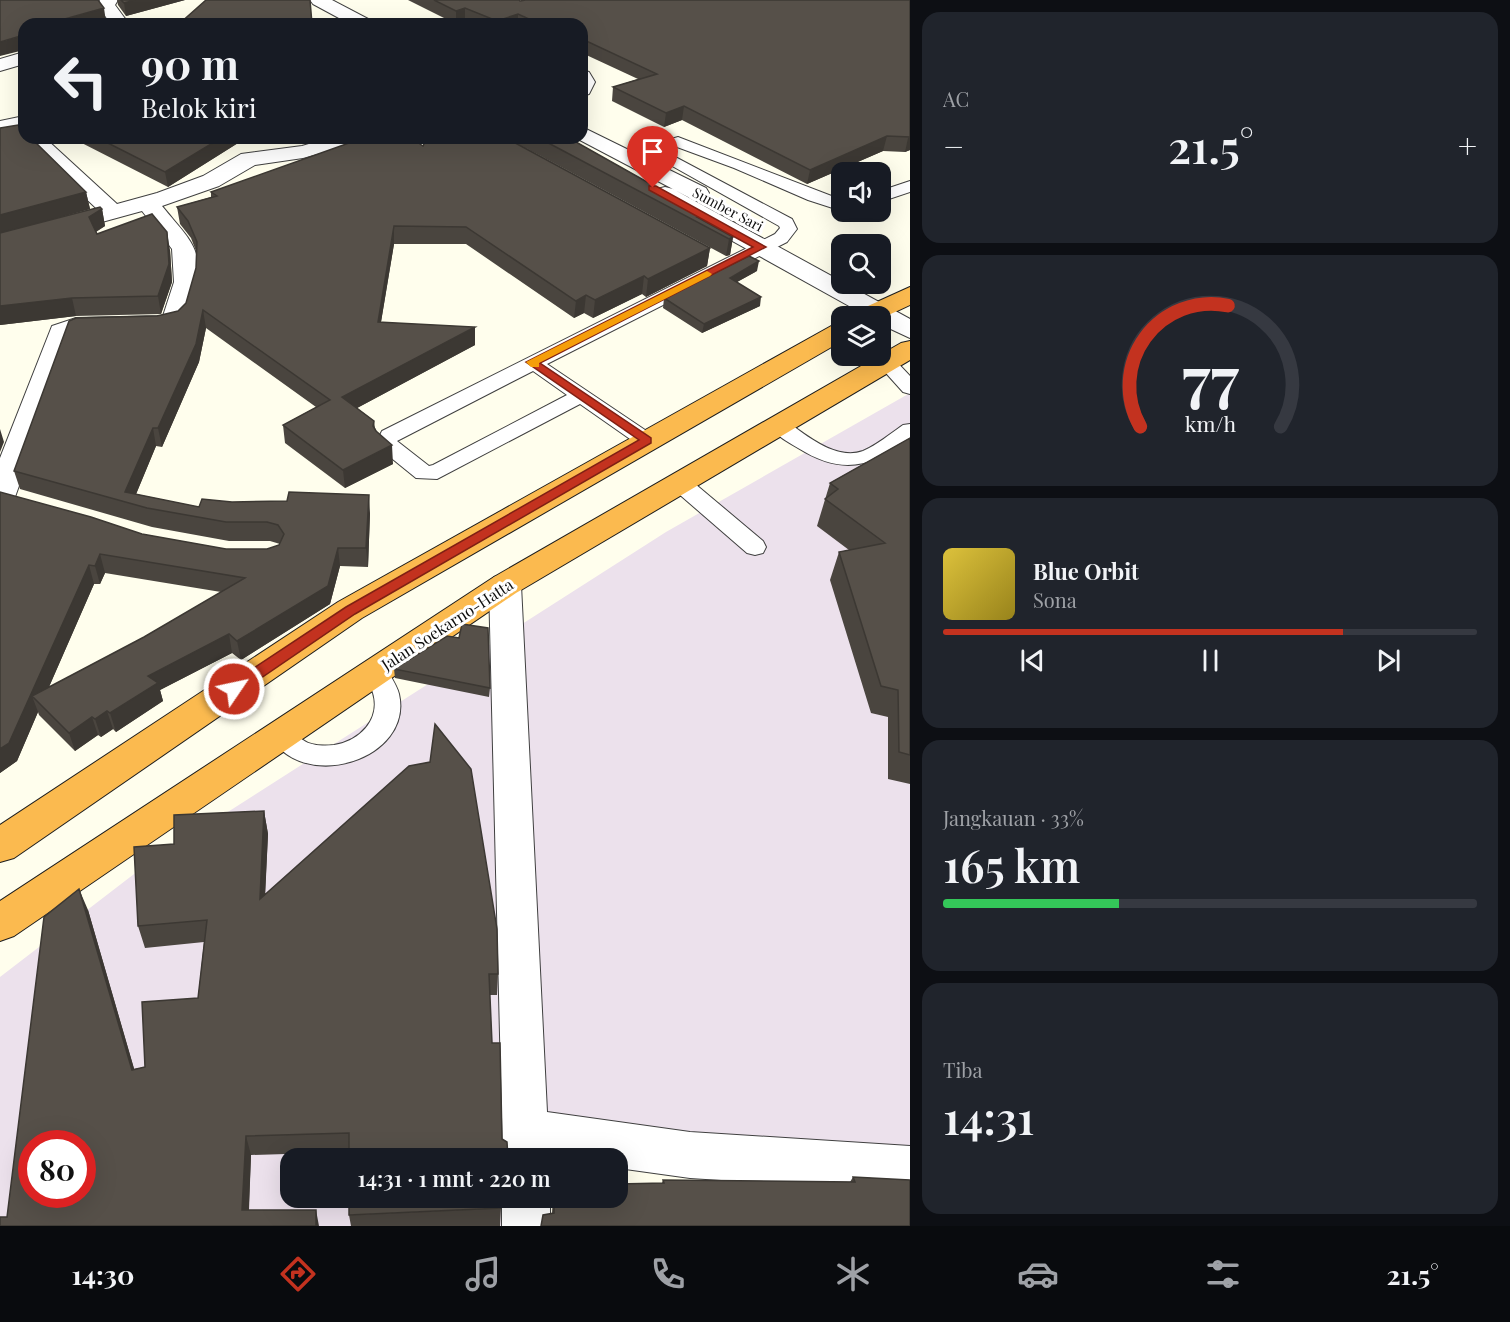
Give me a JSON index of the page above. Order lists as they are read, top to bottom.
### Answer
{
  "streets": {
    "highway": ["Jalan Soekarno-Hatta"],
    "street": ["Sumber Sari"]
  },
  "page": {
    "tile": [
      "AC",
      ["Jangkauan · 33%", "165 km"],
      ["Tiba", "14:31"]
    ],
    "turn": ["90 m", "Belok kiri"],
    "heat": ["−", "21.5°", "+"],
    "song": ["Blue Orbit", "Sona"],
    "limit": "80",
    "trip": "14:31 · 1 mnt · 220 m",
    "tabs": ["14:30", "21.5°"],
    "gauge": ["77", "km/h"]
  }
}
